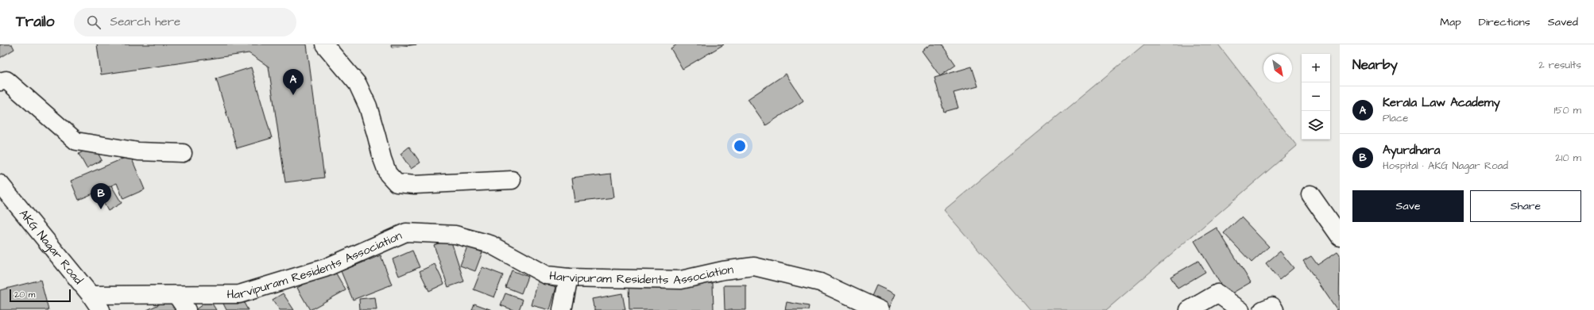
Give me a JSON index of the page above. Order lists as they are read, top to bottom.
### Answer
{
  "streets": {
    "street": ["AKG Nagar Road", "Harvipuram Residents Association"]
  },
  "crossings": [
    ["AKG Nagar Road", "Harvipuram Residents Association"]
  ],
  "scale_bar": "20 m",
  "north": "bottom right",
  "page": {
    "header": "Trailo",
    "search": "Search here",
    "nav": ["Map", "Directions", "Saved"],
    "heading": ["Nearby", "2 results"],
    "map_buttons": ["+", "−"],
    "pins": ["A", "B"],
    "list": [
      {
        "mark": "A",
        "name": "Kerala Law Academy",
        "note": "Place",
        "value": "150 m"
      },
      {
        "mark": "B",
        "name": "Ayurdhara",
        "note": "Hospital · AKG Nagar Road",
        "value": "210 m"
      }
    ],
    "buttons": ["Save", "Share"],
    "scale": "20 m"
  }
}
